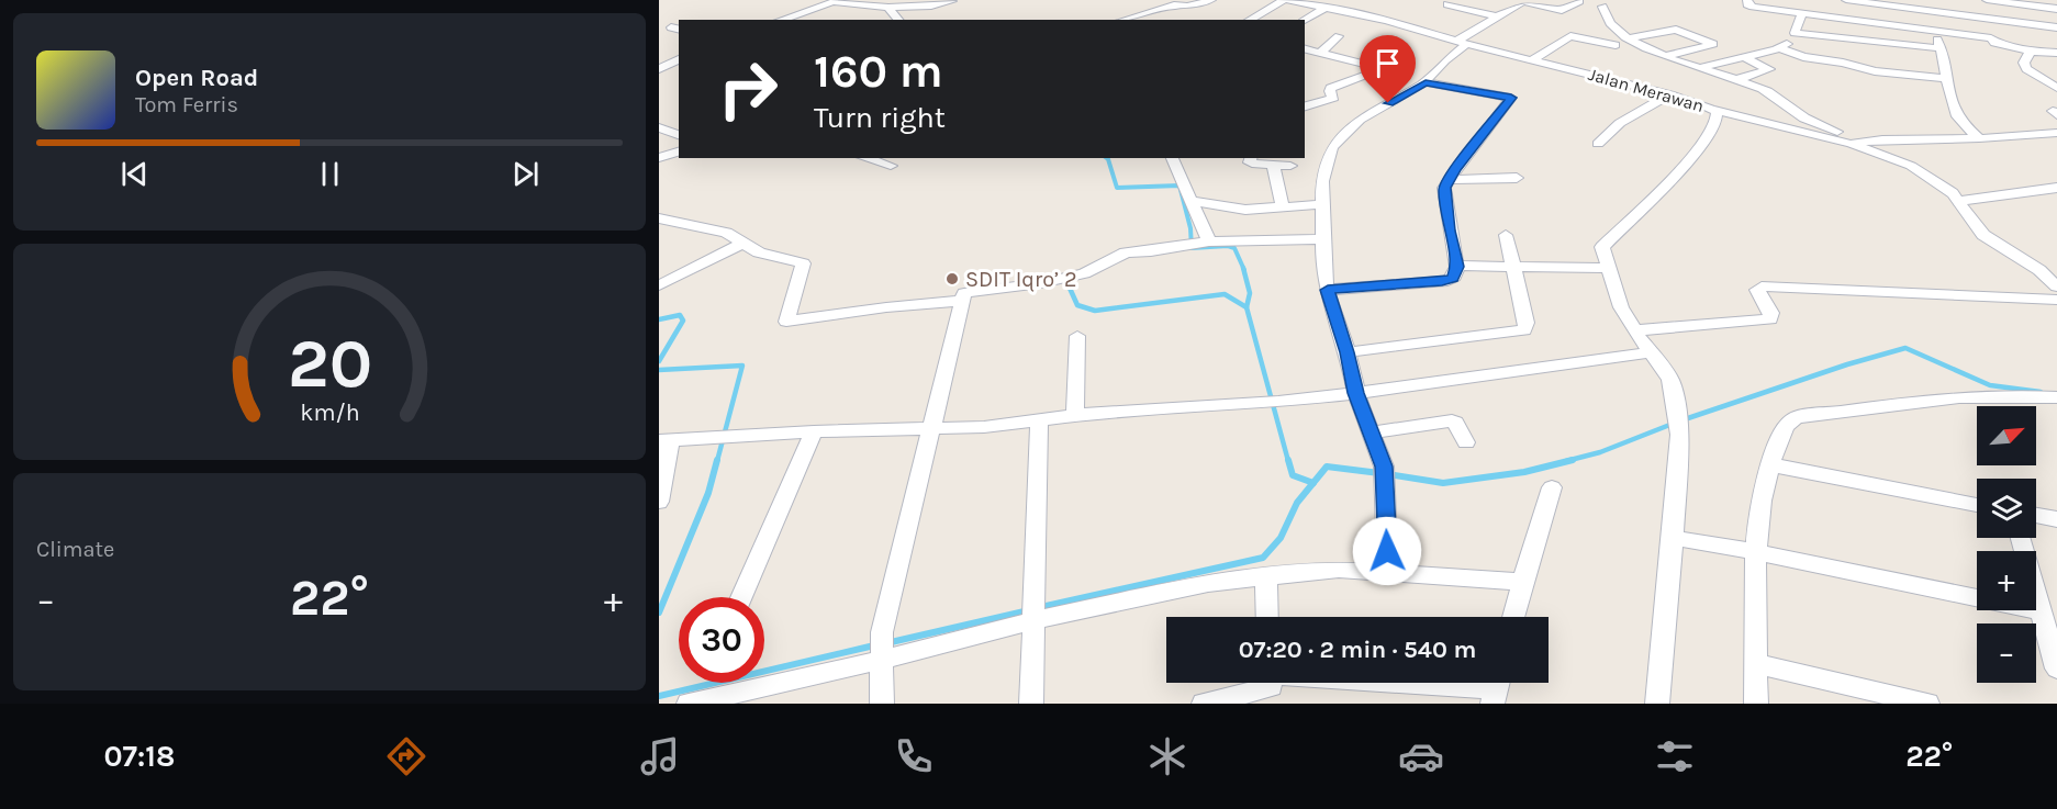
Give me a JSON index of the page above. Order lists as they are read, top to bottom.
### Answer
{
  "streets": {
    "street": ["Jalan Merawan"]
  },
  "places": ["SDIT Iqro’ 2"],
  "north": "top right",
  "page": {
    "turn": ["160 m", "Turn right"],
    "song": ["Open Road", "Tom Ferris"],
    "map_buttons": ["+", "−"],
    "tile": "Climate",
    "heat": ["−", "22°", "+"],
    "limit": "30",
    "trip": "07:20 · 2 min · 540 m",
    "tabs": ["07:18", "22°"],
    "gauge": ["20", "km/h"]
  }
}
